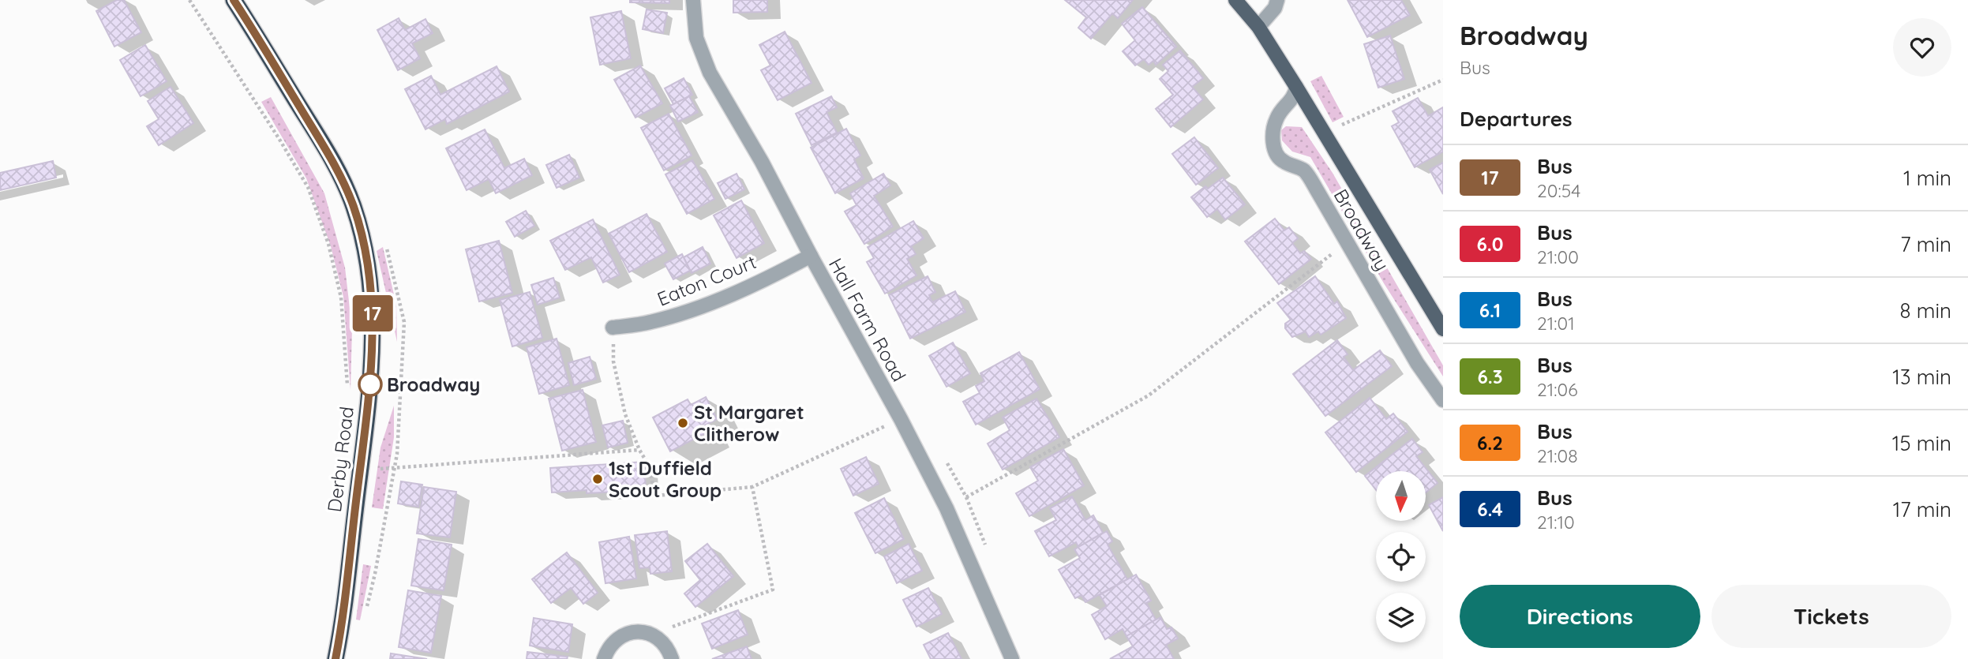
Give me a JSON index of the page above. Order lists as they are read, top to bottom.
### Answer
{
  "streets": {
    "highway": ["Derby Road"],
    "main road": ["Broadway"],
    "street": ["Eaton Court", "Hall Farm Road"]
  },
  "crossings": [
    ["Eaton Court", "Hall Farm Road"]
  ],
  "places": ["Broadway", "St Margaret Clitherow", "1st Duffield Scout Group"],
  "lines": ["bus line 17"],
  "north": "bottom",
  "page": {
    "on_map": "17",
    "heading": [
      ["Broadway", "Bus"],
      "Departures"
    ],
    "list": [
      {
        "mark": "17",
        "name": "Bus",
        "note": "20:54",
        "value": "1 min"
      },
      {
        "mark": "6.0",
        "name": "Bus",
        "note": "21:00",
        "value": "7 min"
      },
      {
        "mark": "6.1",
        "name": "Bus",
        "note": "21:01",
        "value": "8 min"
      },
      {
        "mark": "6.3",
        "name": "Bus",
        "note": "21:06",
        "value": "13 min"
      },
      {
        "mark": "6.2",
        "name": "Bus",
        "note": "21:08",
        "value": "15 min"
      },
      {
        "mark": "6.4",
        "name": "Bus",
        "note": "21:10",
        "value": "17 min"
      }
    ],
    "buttons": ["Directions", "Tickets"]
  }
}
